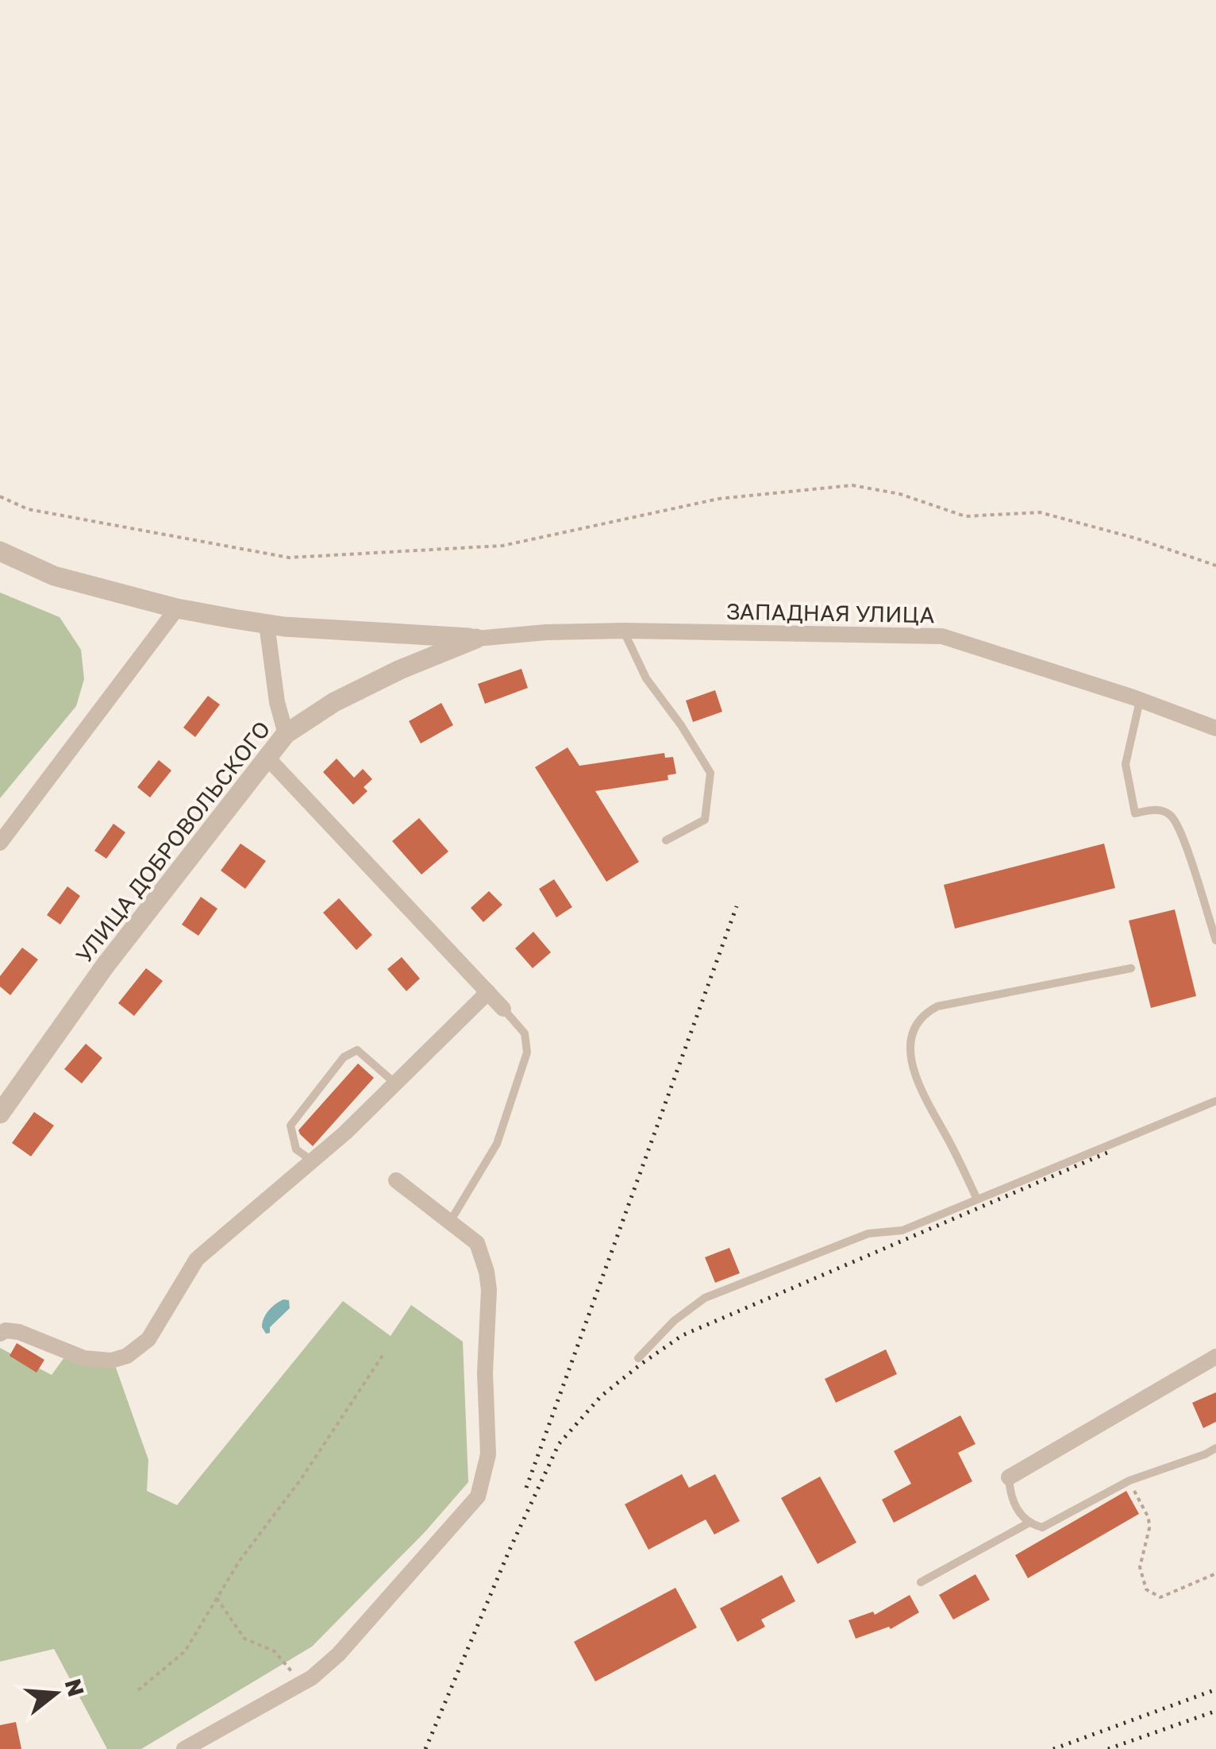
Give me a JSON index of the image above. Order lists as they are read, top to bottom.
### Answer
{
  "streets": {
    "street": ["ЗАПАДНАЯ УЛИЦА", "УЛИЦА ДОБРОВОЛЬСКОГО"]
  },
  "crossings": [
    ["ЗАПАДНАЯ УЛИЦА", "УЛИЦА ДОБРОВОЛЬСКОГО"]
  ],
  "north": "right"
}
